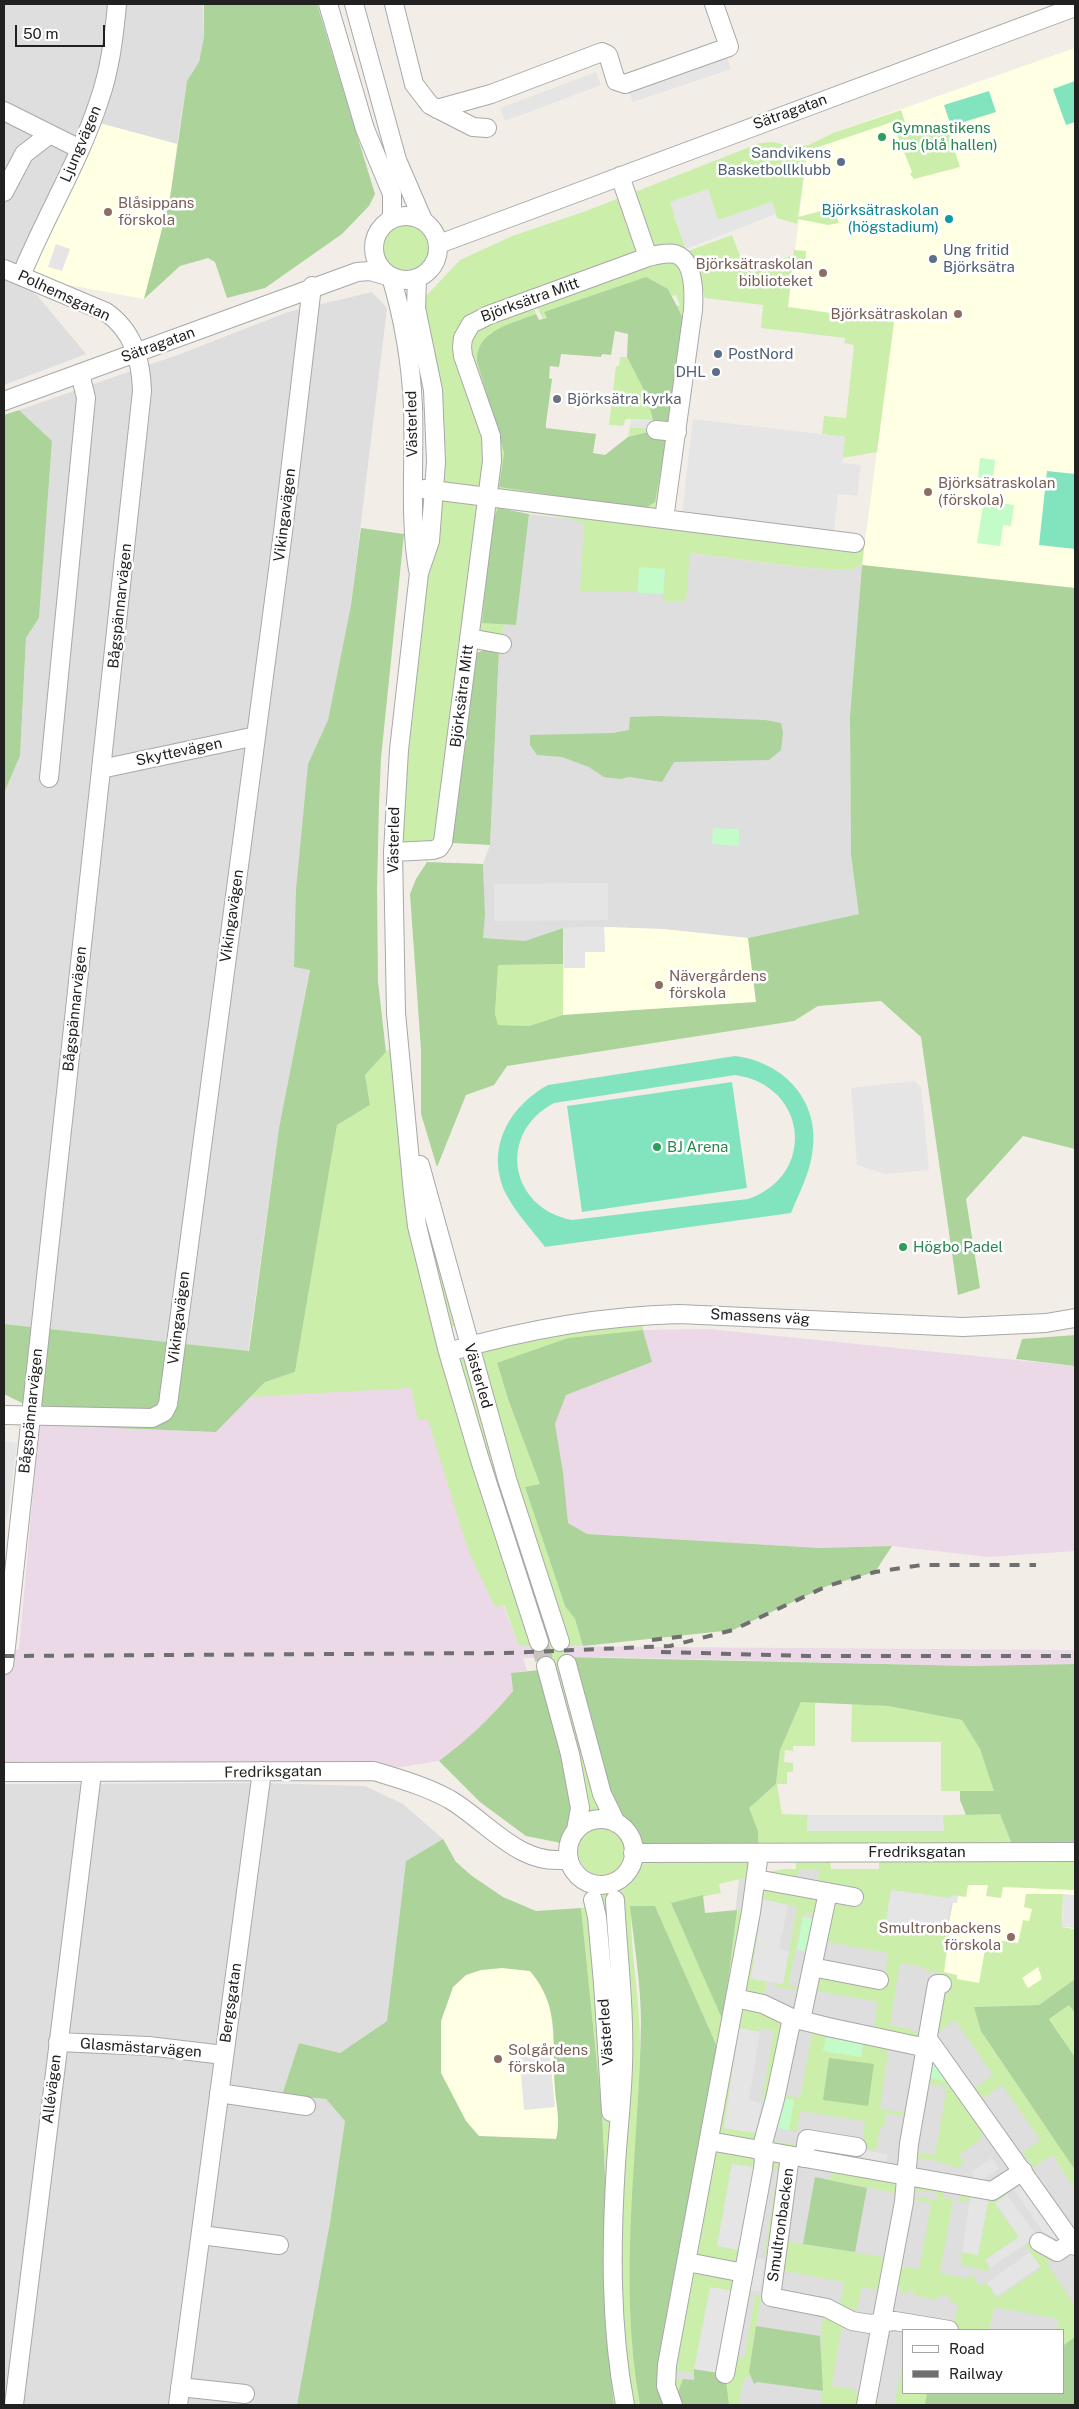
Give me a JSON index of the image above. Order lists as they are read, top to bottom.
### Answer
{
  "streets": {
    "street": [
      "Sätragatan",
      "Ljungvägen",
      "Polhemsgatan",
      "Björksätra Mitt",
      "Västerled",
      "Vikingavägen",
      "Bågspännarvägen",
      "Skyttevägen",
      "Smassens väg",
      "Fredriksgatan",
      "Bergsgatan",
      "Glasmästarvägen",
      "Allévägen",
      "Smultronbacken"
    ]
  },
  "crossings": [
    ["Sätragatan", "Polhemsgatan"],
    ["Sätragatan", "Västerled"],
    ["Sätragatan", "Vikingavägen"],
    ["Sätragatan", "Bågspännarvägen"],
    ["Ljungvägen", "Polhemsgatan"],
    ["Polhemsgatan", "Bågspännarvägen"],
    ["Björksätra Mitt", "Västerled"],
    ["Västerled", "Smassens väg"],
    ["Västerled", "Fredriksgatan"],
    ["Vikingavägen", "Bågspännarvägen"],
    ["Vikingavägen", "Skyttevägen"],
    ["Bågspännarvägen", "Skyttevägen"],
    ["Fredriksgatan", "Bergsgatan"],
    ["Fredriksgatan", "Allévägen"],
    ["Bergsgatan", "Glasmästarvägen"],
    ["Glasmästarvägen", "Allévägen"]
  ],
  "places": [
    "Gymnastikens hus (blå hallen)",
    "Sandvikens Basketbollklubb",
    "Blåsippans förskola",
    "Björksätraskolan (högstadium)",
    "Ung fritid Björksätra",
    "Björksätraskolan biblioteket",
    "Björksätraskolan",
    "PostNord",
    "DHL",
    "Björksätra kyrka",
    "Björksätraskolan (förskola)",
    "Nävergårdens förskola",
    "BJ Arena",
    "Högbo Padel",
    "Smultronbackens förskola",
    "Solgårdens förskola"
  ],
  "legend": ["Road", "Railway"],
  "scale_bar": "50 m"
}
